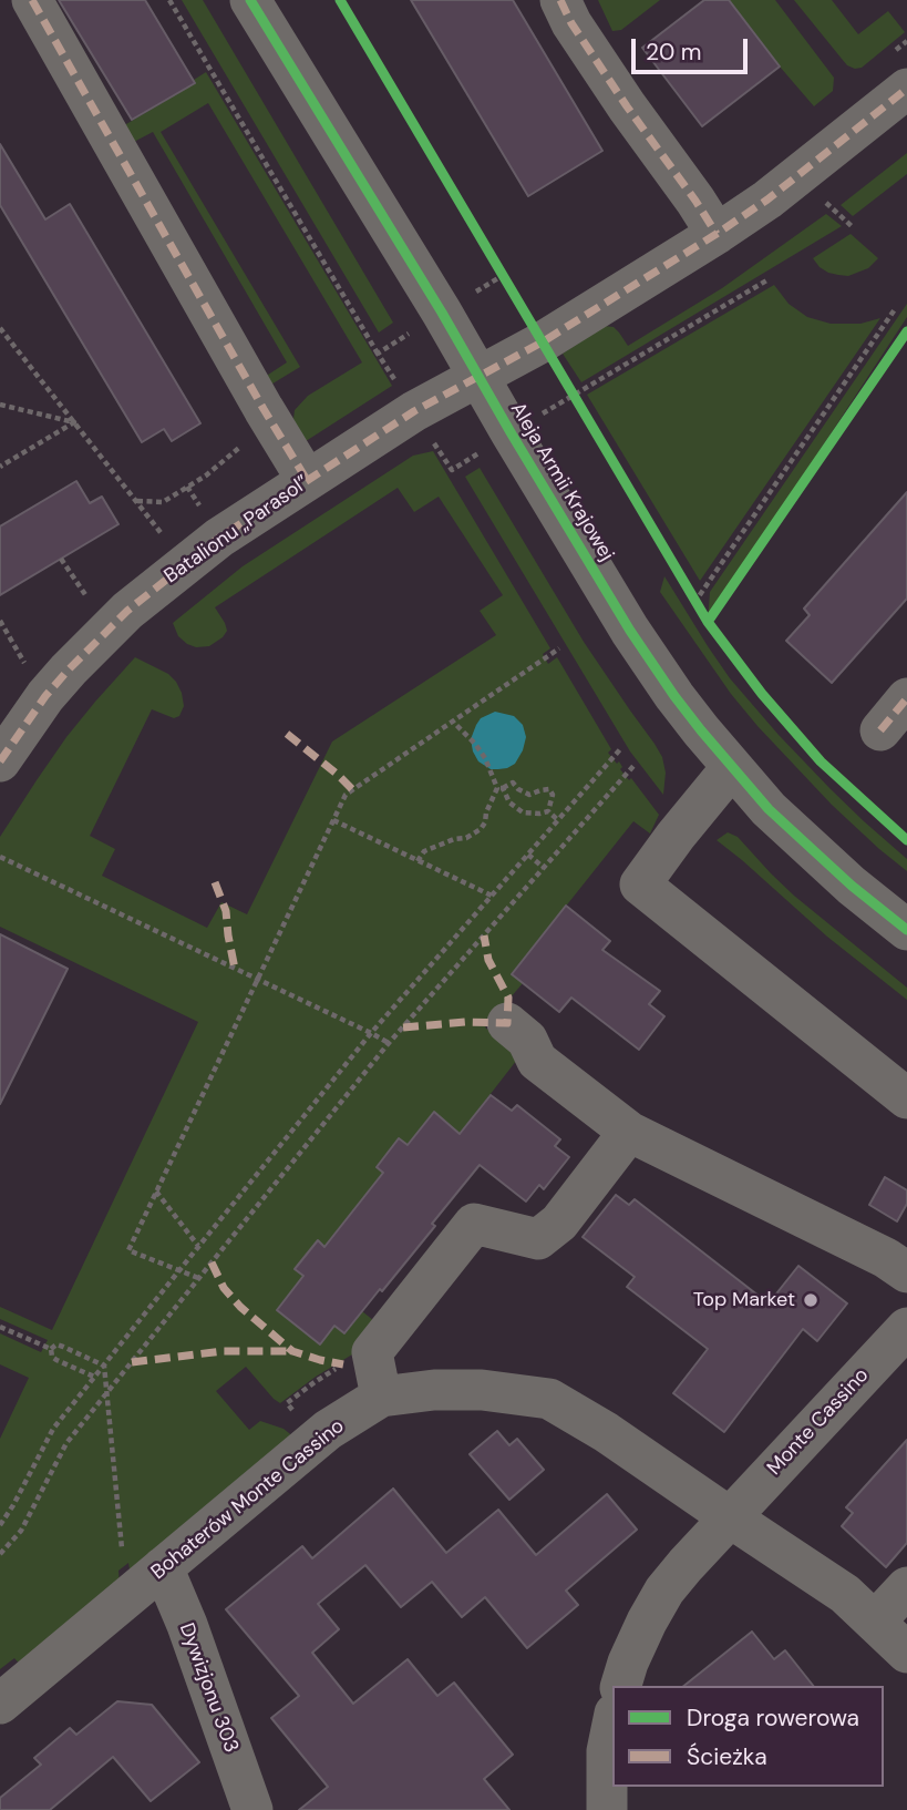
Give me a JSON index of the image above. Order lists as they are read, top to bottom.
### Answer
{
  "streets": {
    "street": [
      "Aleja Armii Krajowej",
      "Batalionu „Parasol”",
      "Monte Cassino",
      "Bohaterów Monte Cassino",
      "Dywizjonu 303"
    ]
  },
  "crossings": [
    ["Aleja Armii Krajowej", "Batalionu „Parasol”"],
    ["Monte Cassino", "Bohaterów Monte Cassino"],
    ["Bohaterów Monte Cassino", "Dywizjonu 303"]
  ],
  "places": ["Top Market"],
  "legend": ["Droga rowerowa", "Ścieżka"],
  "scale_bar": "20 m"
}
